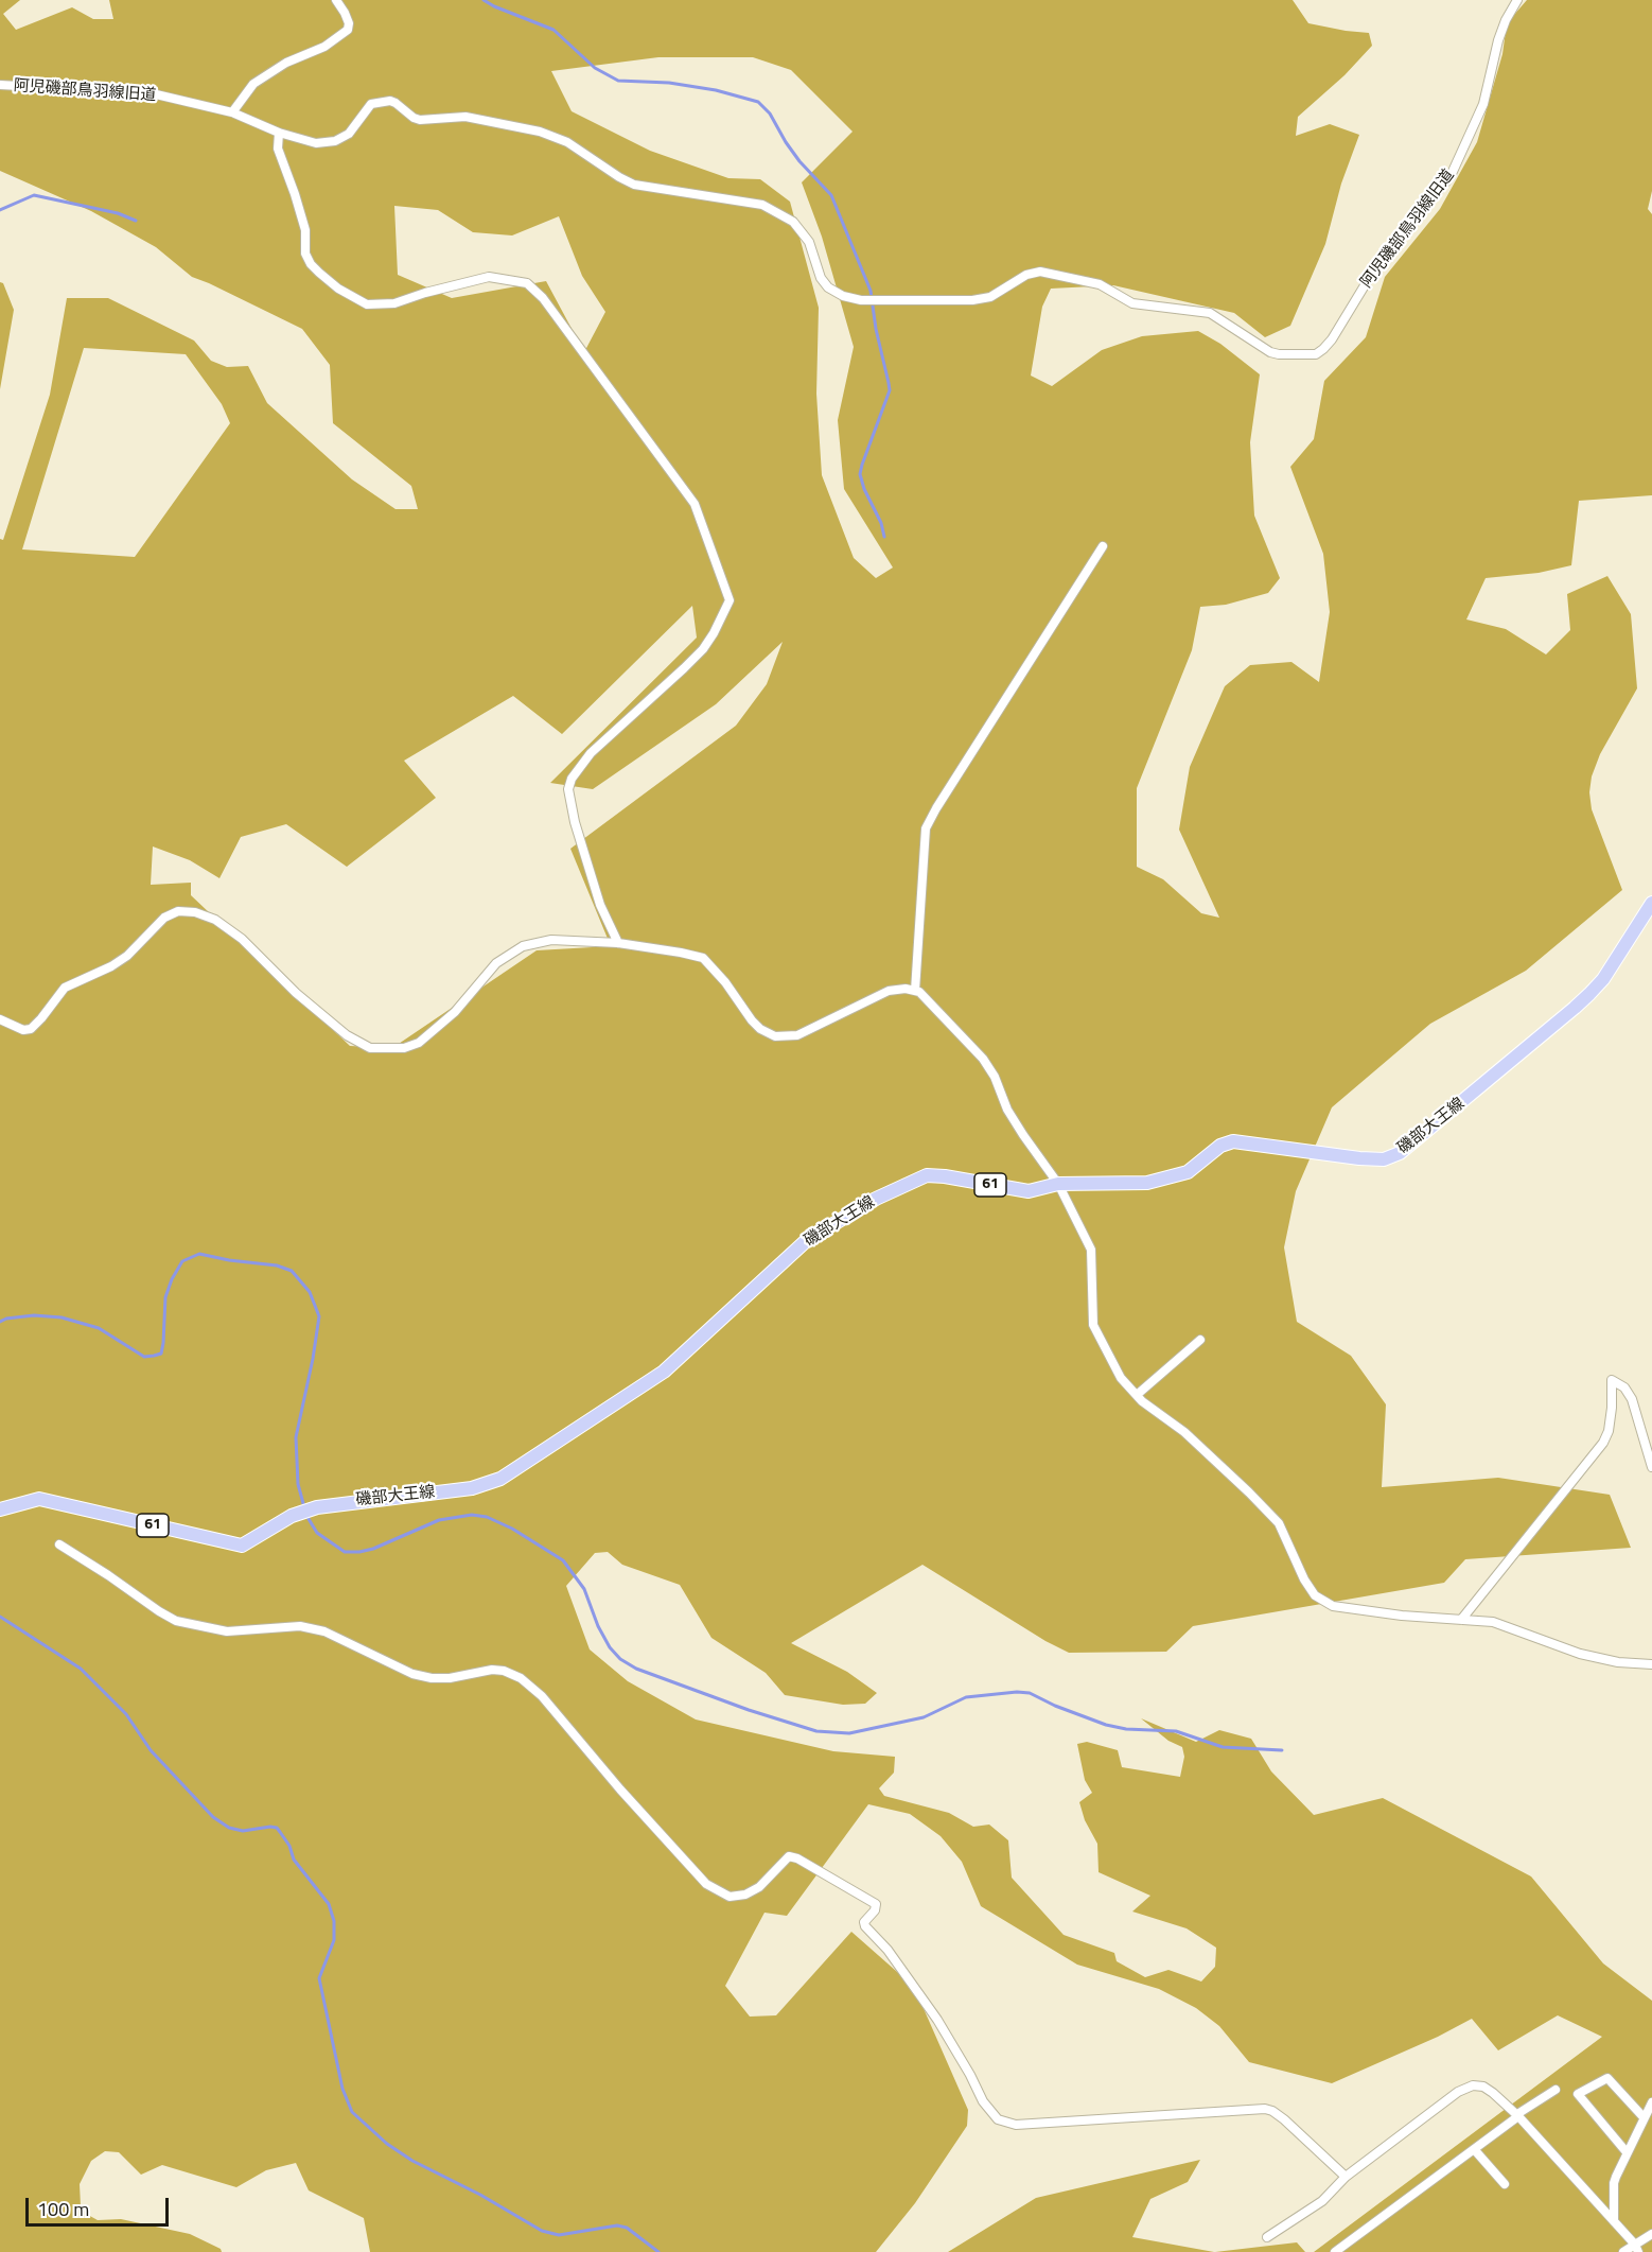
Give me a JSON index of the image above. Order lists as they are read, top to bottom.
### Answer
{
  "streets": {
    "main road": ["磯部大王線", "61"],
    "street": ["阿児磯部鳥羽線旧道"]
  },
  "scale_bar": "100 m"
}
